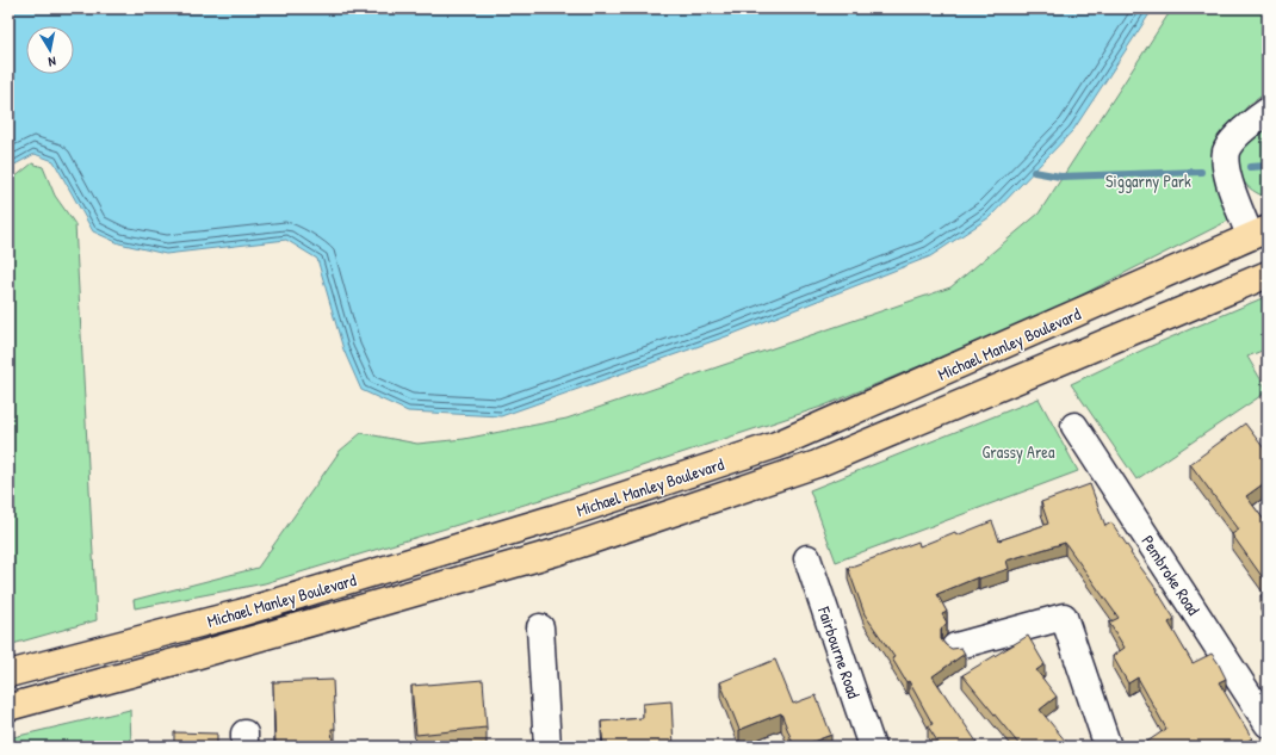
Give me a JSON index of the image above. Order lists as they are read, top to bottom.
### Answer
{
  "streets": {
    "highway": ["Michael Manley Boulevard"],
    "street": ["Pembroke Road", "Fairbourne Road"]
  },
  "parks": ["Siggarny Park", "Grassy Area"],
  "north": "bottom"
}
